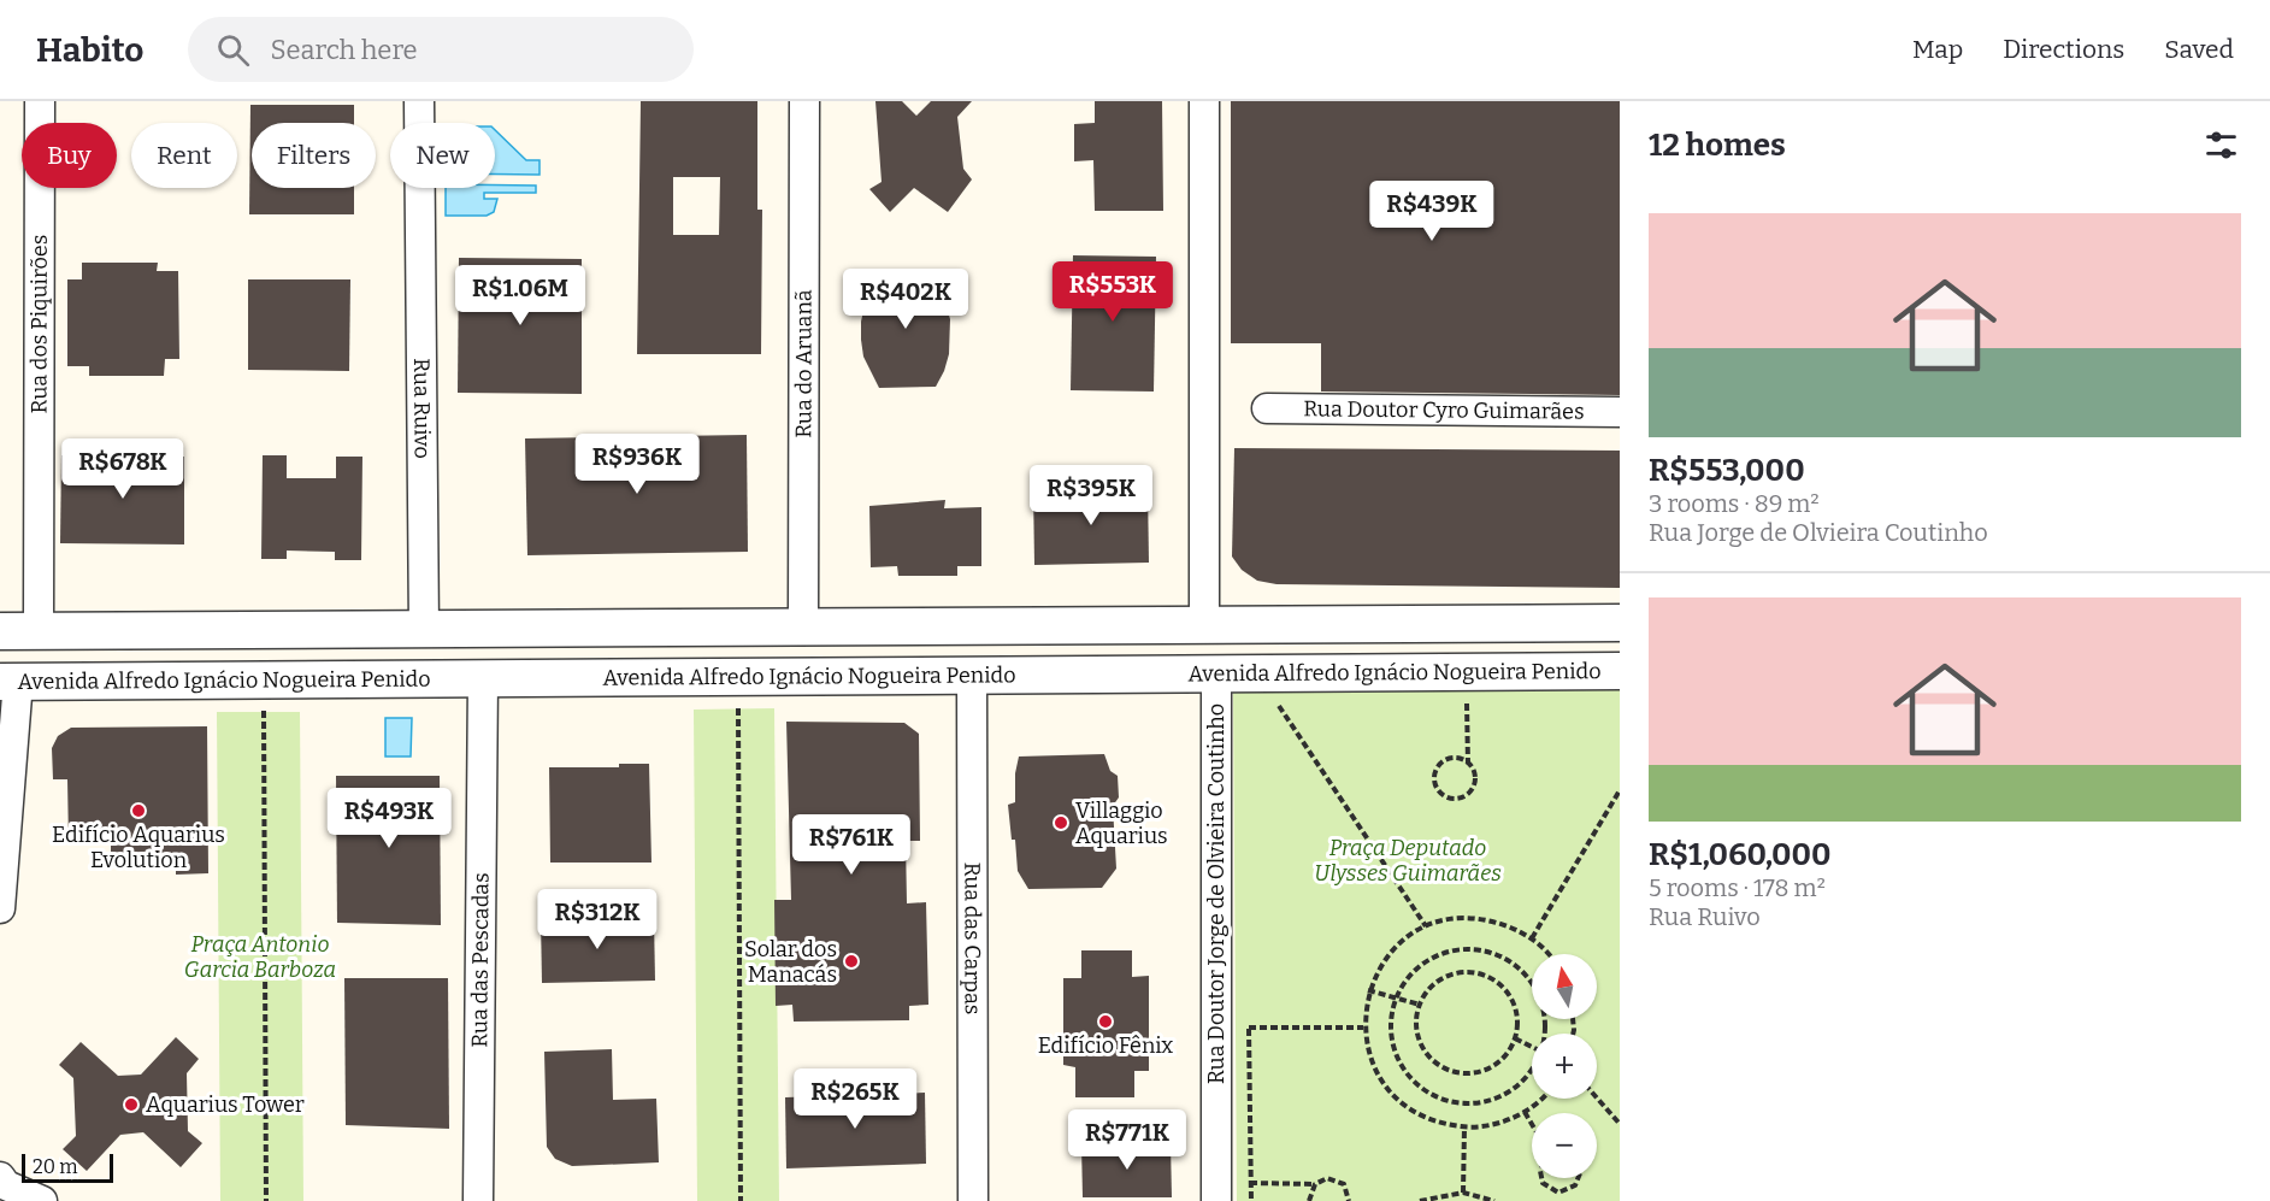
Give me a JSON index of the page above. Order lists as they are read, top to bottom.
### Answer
{
  "streets": {
    "street": [
      "Rua dos Piquirões",
      "Rua do Aruanã",
      "Rua Ruivo",
      "Rua Doutor Cyro Guimarães",
      "Avenida Alfredo Ignácio Nogueira Penido",
      "Rua Doutor Jorge de Olvieira Coutinho",
      "Rua das Carpas",
      "Rua das Pescadas"
    ]
  },
  "crossings": [
    ["Avenida Alfredo Ignácio Nogueira Penido", "Rua Doutor Jorge de Olvieira Coutinho"],
    ["Avenida Alfredo Ignácio Nogueira Penido", "Rua das Carpas"],
    ["Avenida Alfredo Ignácio Nogueira Penido", "Rua das Pescadas"]
  ],
  "parks": ["Praça Deputado Ulysses Guimarães", "Praça Antonio Garcia Barboza"],
  "places": [
    "Edifício Aquarius Evolution",
    "Villaggio Aquarius",
    "Solar dos Manacás",
    "Edifício Fênix",
    "Aquarius Tower"
  ],
  "scale_bar": "20 m",
  "north": "top",
  "page": {
    "header": "Habito",
    "search": "Search here",
    "nav": ["Map", "Directions", "Saved"],
    "heading": "12 homes",
    "chip": [
      "Buy",
      "Rent",
      "Filters",
      "New"
    ],
    "price": [
      "R$439K",
      "R$553K",
      "R$1.06M",
      "R$402K",
      "R$936K",
      "R$678K",
      "R$395K",
      "R$493K",
      "R$761K",
      "R$312K",
      "R$265K",
      "R$771K"
    ],
    "list": [
      {
        "name": "R$553,000",
        "note": "3 rooms · 89 m² · Rua Jorge de Olvieira Coutinho"
      },
      {
        "name": "R$1,060,000",
        "note": "5 rooms · 178 m² · Rua Ruivo"
      }
    ],
    "map_buttons": ["+", "−"],
    "scale": "20 m"
  }
}
